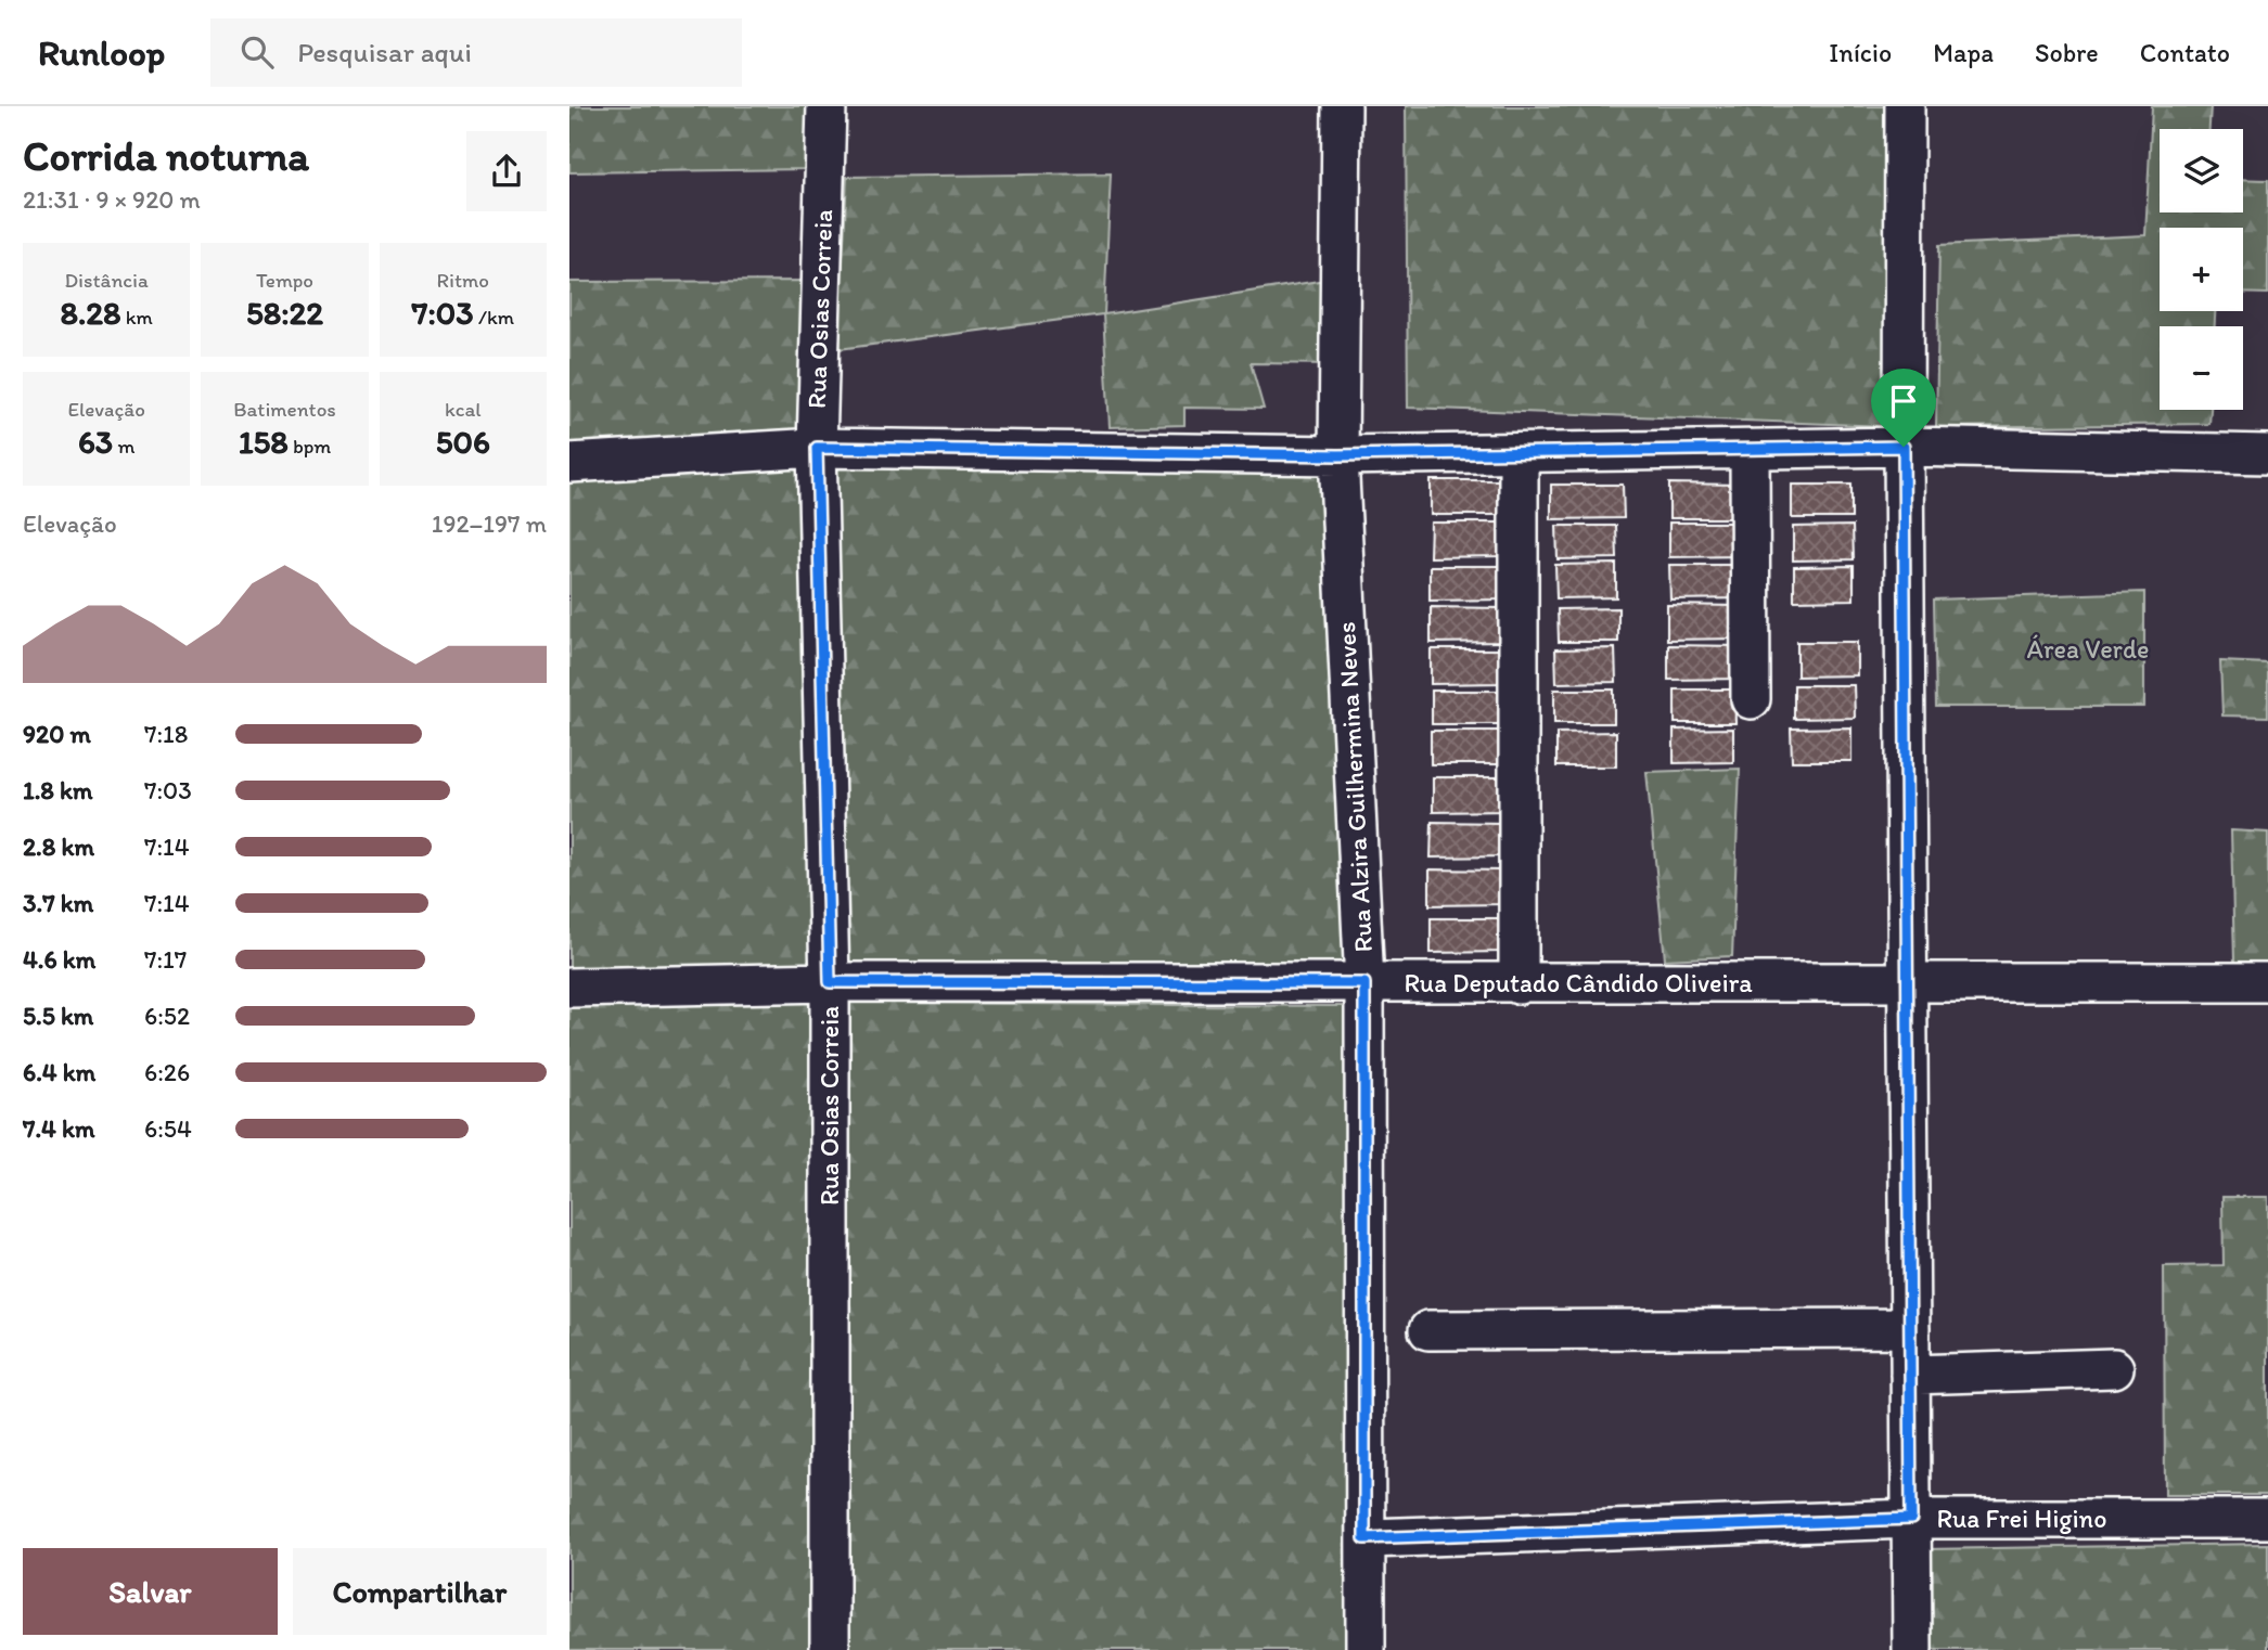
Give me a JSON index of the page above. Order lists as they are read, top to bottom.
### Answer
{
  "streets": {
    "street": [
      "Rua Osias Correia",
      "Rua Alzira Guilhermina Neves",
      "Rua Deputado Cândido Oliveira",
      "Rua Frei Higino"
    ]
  },
  "crossings": [
    ["Rua Osias Correia", "Rua Deputado Cândido Oliveira"],
    ["Rua Alzira Guilhermina Neves", "Rua Deputado Cândido Oliveira"],
    ["Rua Alzira Guilhermina Neves", "Rua Frei Higino"]
  ],
  "parks": ["Área Verde"],
  "page": {
    "header": "Runloop",
    "search": "Pesquisar aqui",
    "nav": [
      "Início",
      "Mapa",
      "Sobre",
      "Contato"
    ],
    "heading": ["Corrida noturna", "21:31 · 9 × 920 m"],
    "map_buttons": ["+", "−"],
    "stats": [
      ["Distância", "8.28 km"],
      ["Tempo", "58:22"],
      ["Ritmo", "7:03 /km"],
      ["Elevação", "63 m"],
      ["Batimentos", "158 bpm"],
      ["kcal", "506"]
    ],
    "chart": ["Elevação", "192–197 m"],
    "list": [
      {
        "name": "920 m",
        "note": "7:18"
      },
      {
        "name": "1.8 km",
        "note": "7:03"
      },
      {
        "name": "2.8 km",
        "note": "7:14"
      },
      {
        "name": "3.7 km",
        "note": "7:14"
      },
      {
        "name": "4.6 km",
        "note": "7:17"
      },
      {
        "name": "5.5 km",
        "note": "6:52"
      },
      {
        "name": "6.4 km",
        "note": "6:26"
      },
      {
        "name": "7.4 km",
        "note": "6:54"
      }
    ],
    "buttons": ["Salvar", "Compartilhar"]
  }
}
